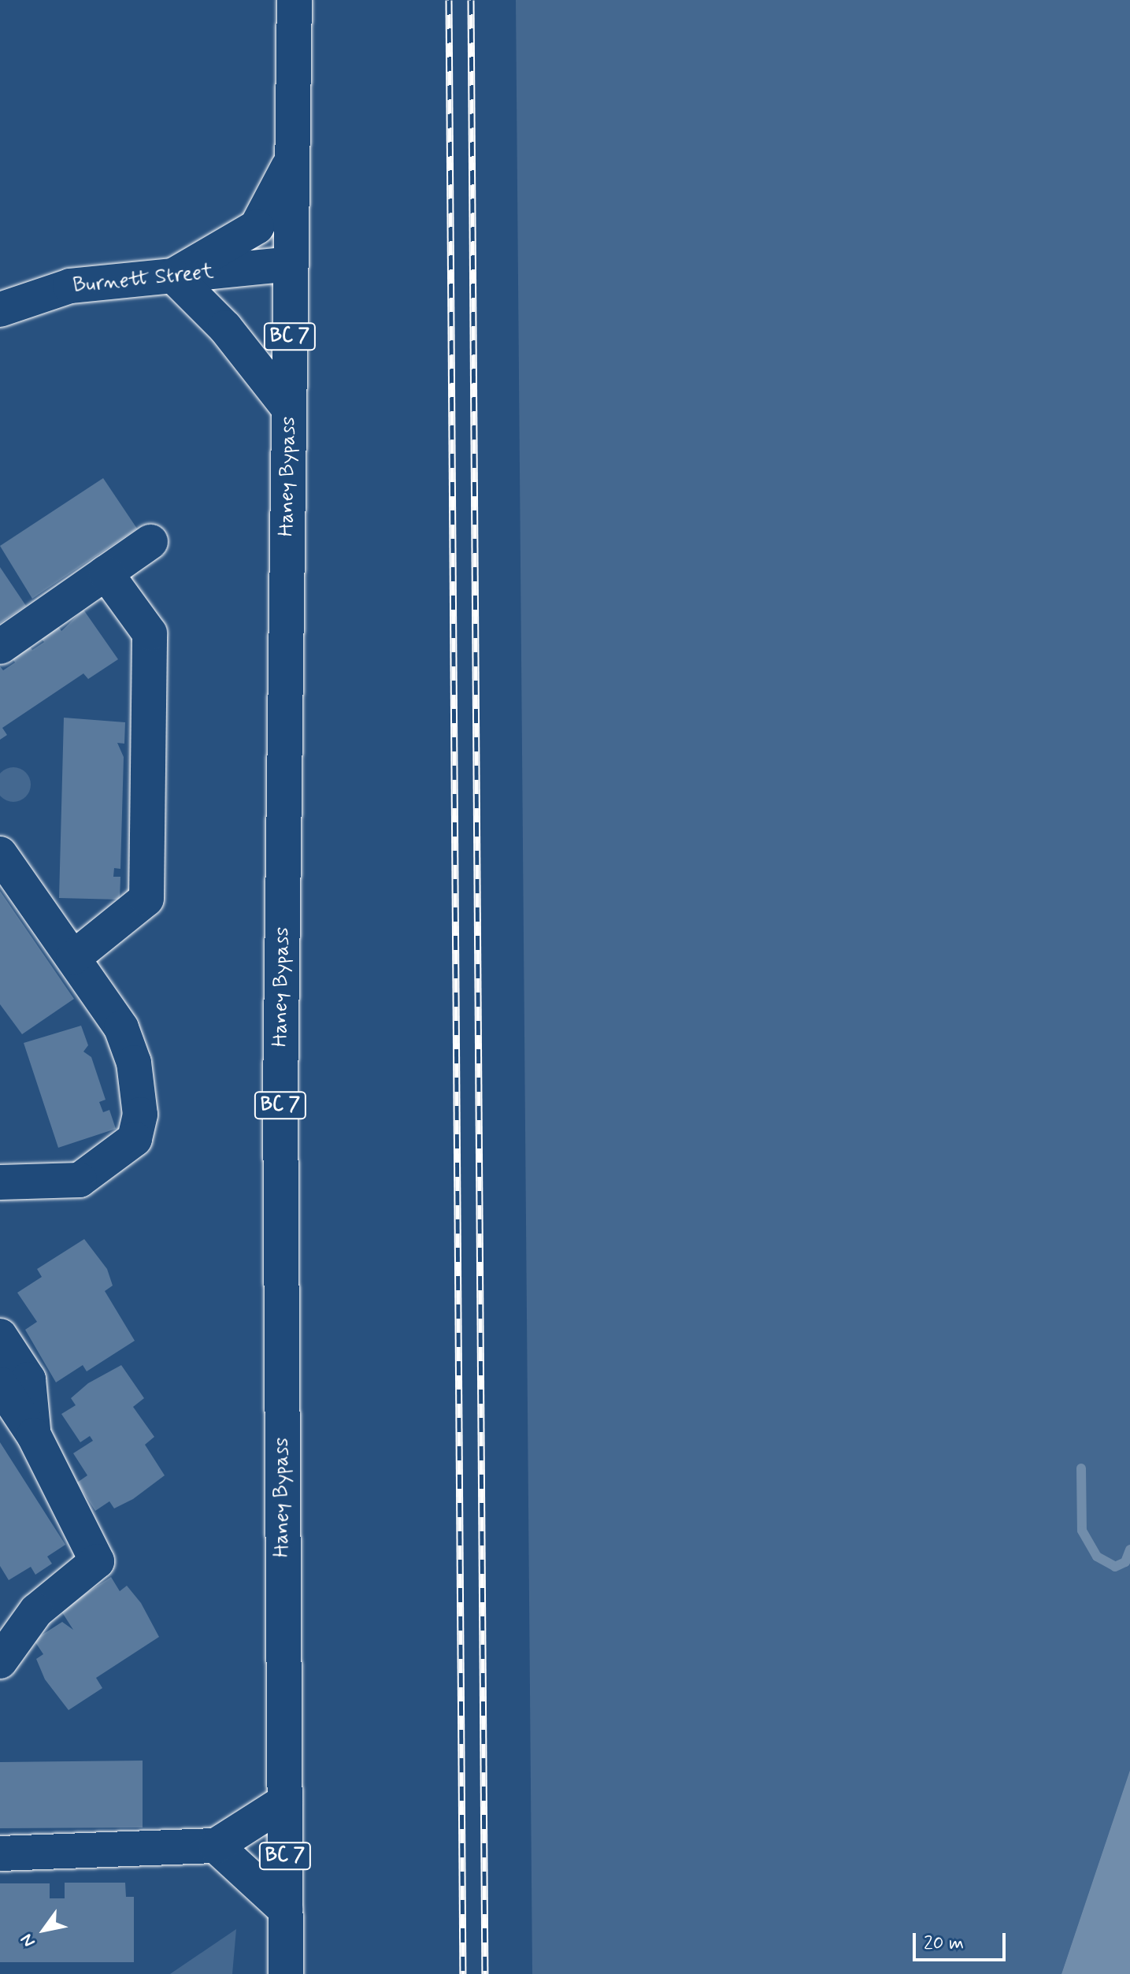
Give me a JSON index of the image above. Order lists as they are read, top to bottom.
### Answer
{
  "streets": {
    "main road": ["Burnett Street", "BC 7", "Haney Bypass"]
  },
  "crossings": [
    ["Burnett Street", "Haney Bypass"]
  ],
  "scale_bar": "20 m",
  "north": "bottom left"
}
